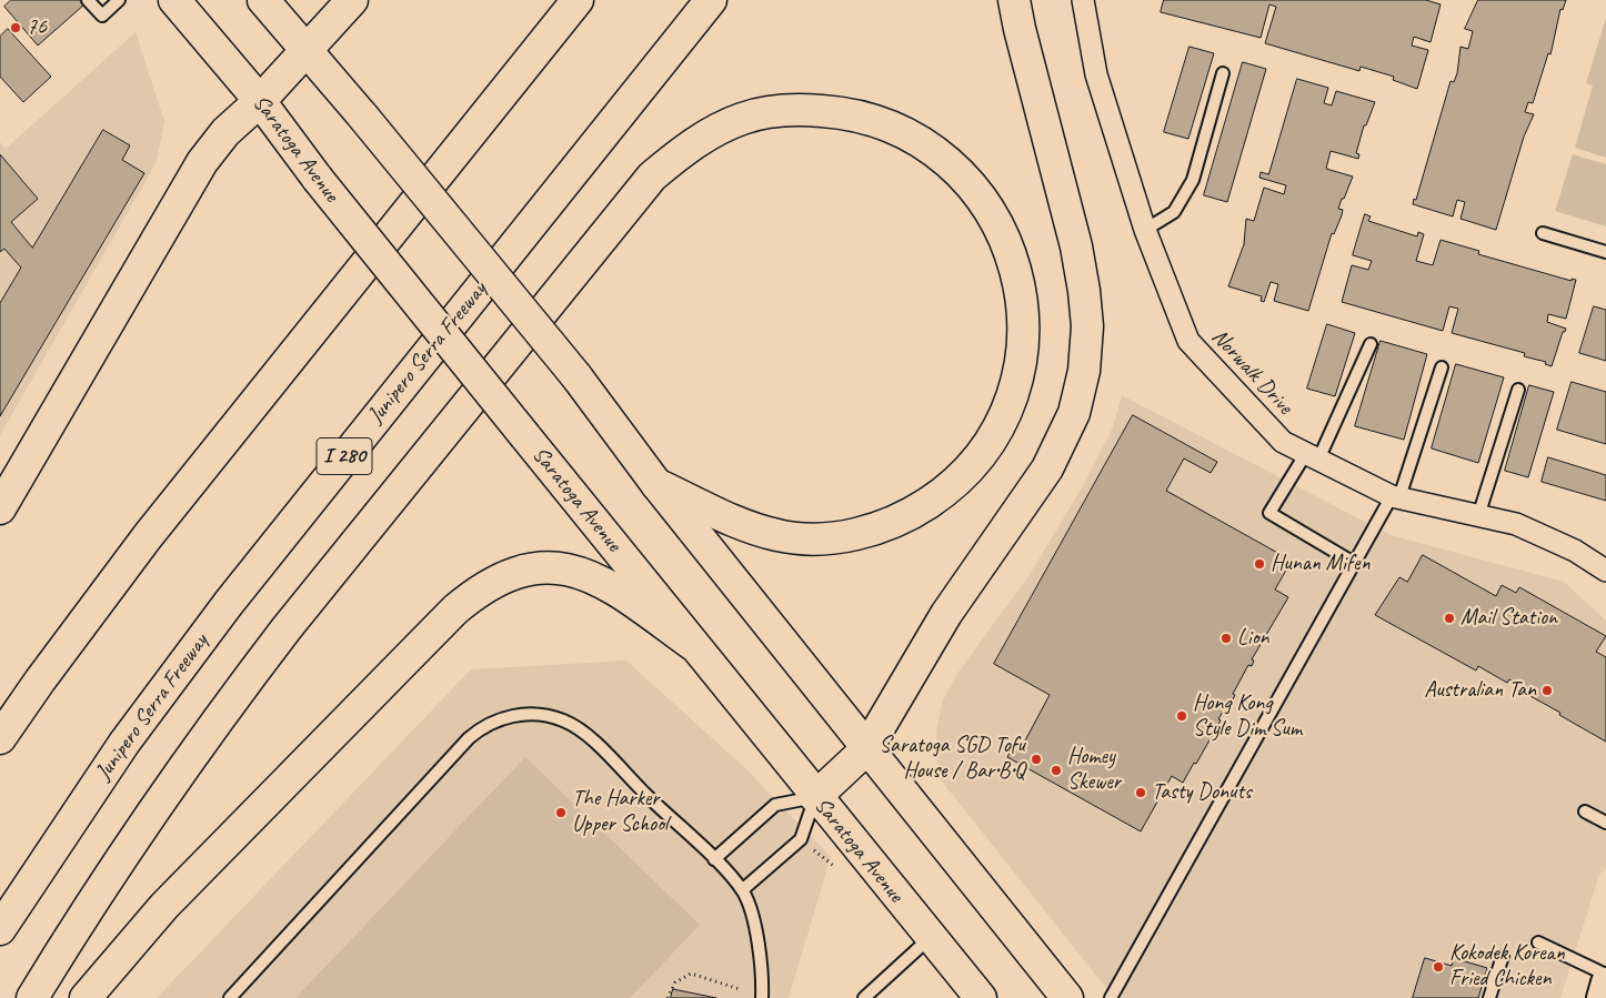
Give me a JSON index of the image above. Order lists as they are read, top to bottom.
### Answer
{
  "streets": {
    "main road": ["Saratoga Avenue", "Junipero Serra Freeway", "I 280"],
    "street": ["Norwalk Drive"]
  },
  "places": [
    "76",
    "Hunan Mifen",
    "Mail Station",
    "Lion",
    "Australian Tan",
    "Hong Kong Style Dim Sum",
    "Saratoga SGD Tofu House / Bar•B•Q",
    "Homey Skewer",
    "Tasty Donuts",
    "The Harker Upper School",
    "Kokodek Korean Fried Chicken"
  ]
}
